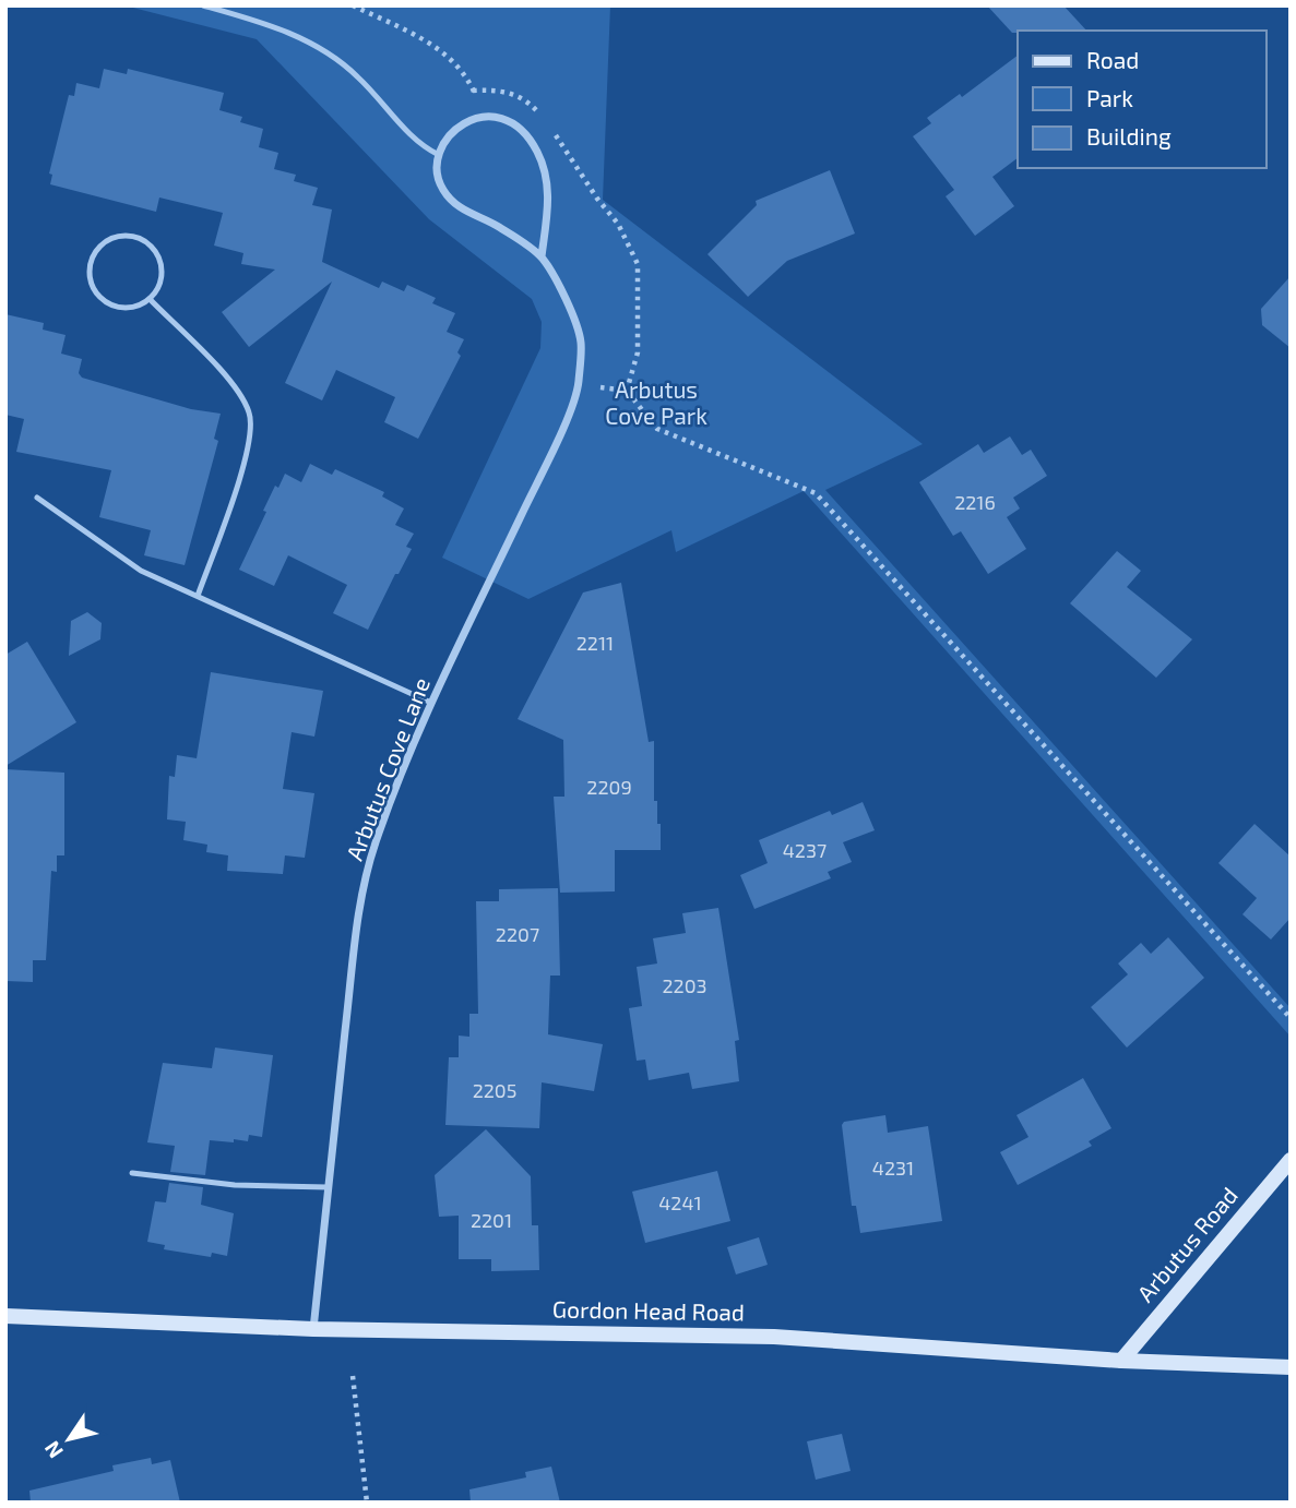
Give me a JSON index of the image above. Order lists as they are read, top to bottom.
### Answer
{
  "streets": {
    "main road": ["Arbutus Road", "Gordon Head Road"],
    "street": ["Arbutus Cove Lane"]
  },
  "crossings": [
    ["Arbutus Cove Lane", "Gordon Head Road"],
    ["Arbutus Road", "Gordon Head Road"]
  ],
  "parks": ["Arbutus Cove Park"],
  "house_numbers": [
    "2216",
    "2211",
    "2209",
    "4237",
    "2207",
    "2203",
    "2205",
    "4231",
    "4241",
    "2201"
  ],
  "legend": ["Road", "Park", "Building"],
  "north": "bottom left"
}
